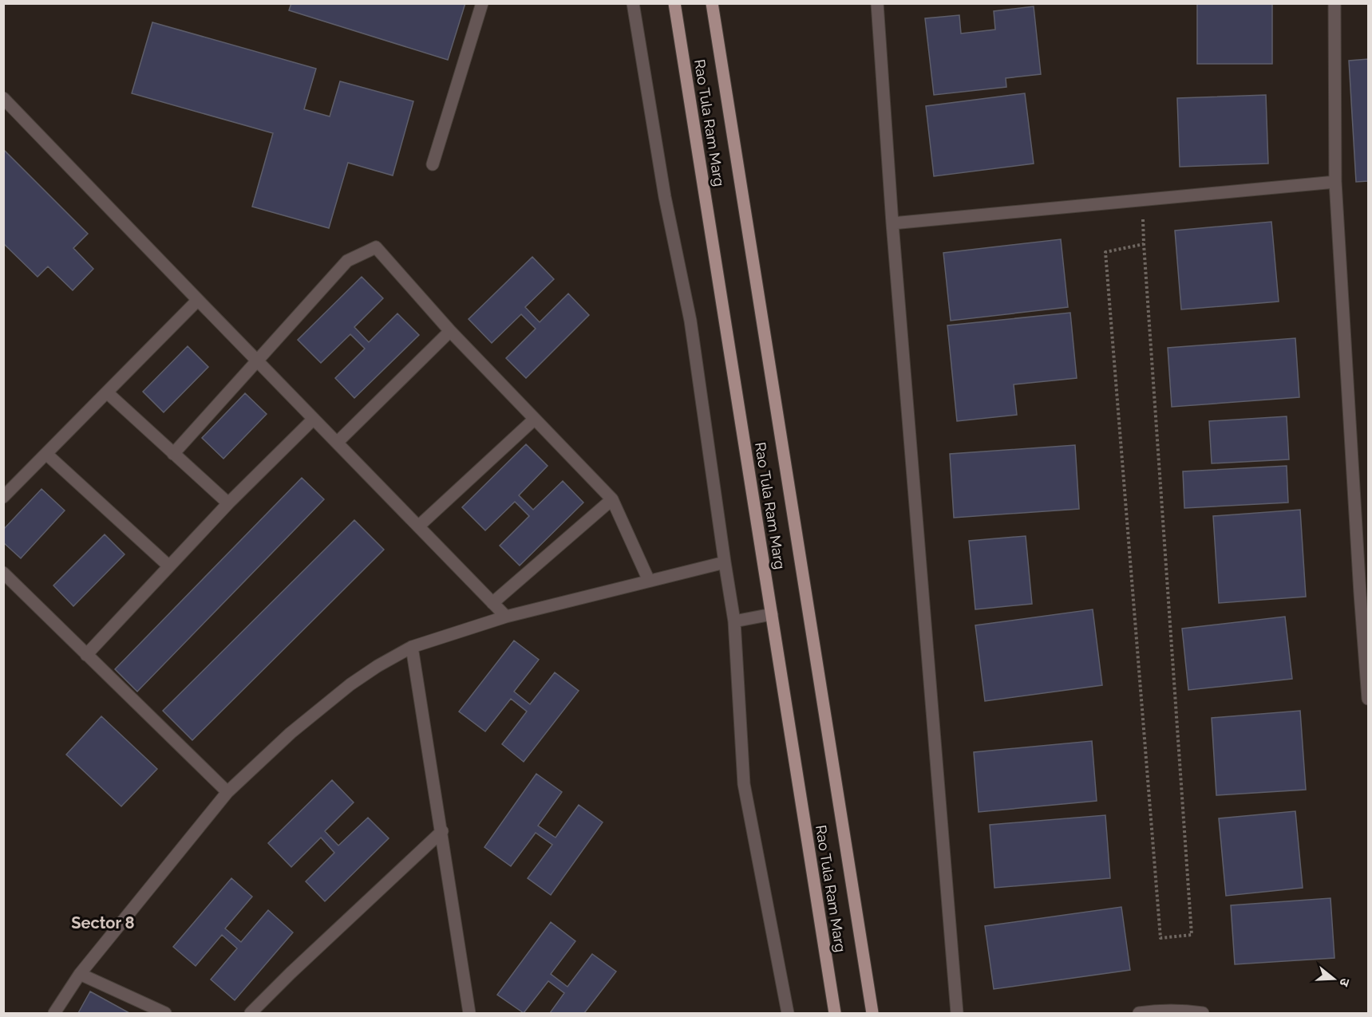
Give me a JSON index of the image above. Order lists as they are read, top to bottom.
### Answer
{
  "streets": {
    "main road": ["Rao Tula Ram Marg"]
  },
  "districts": ["Sector 8"],
  "north": "right"
}
